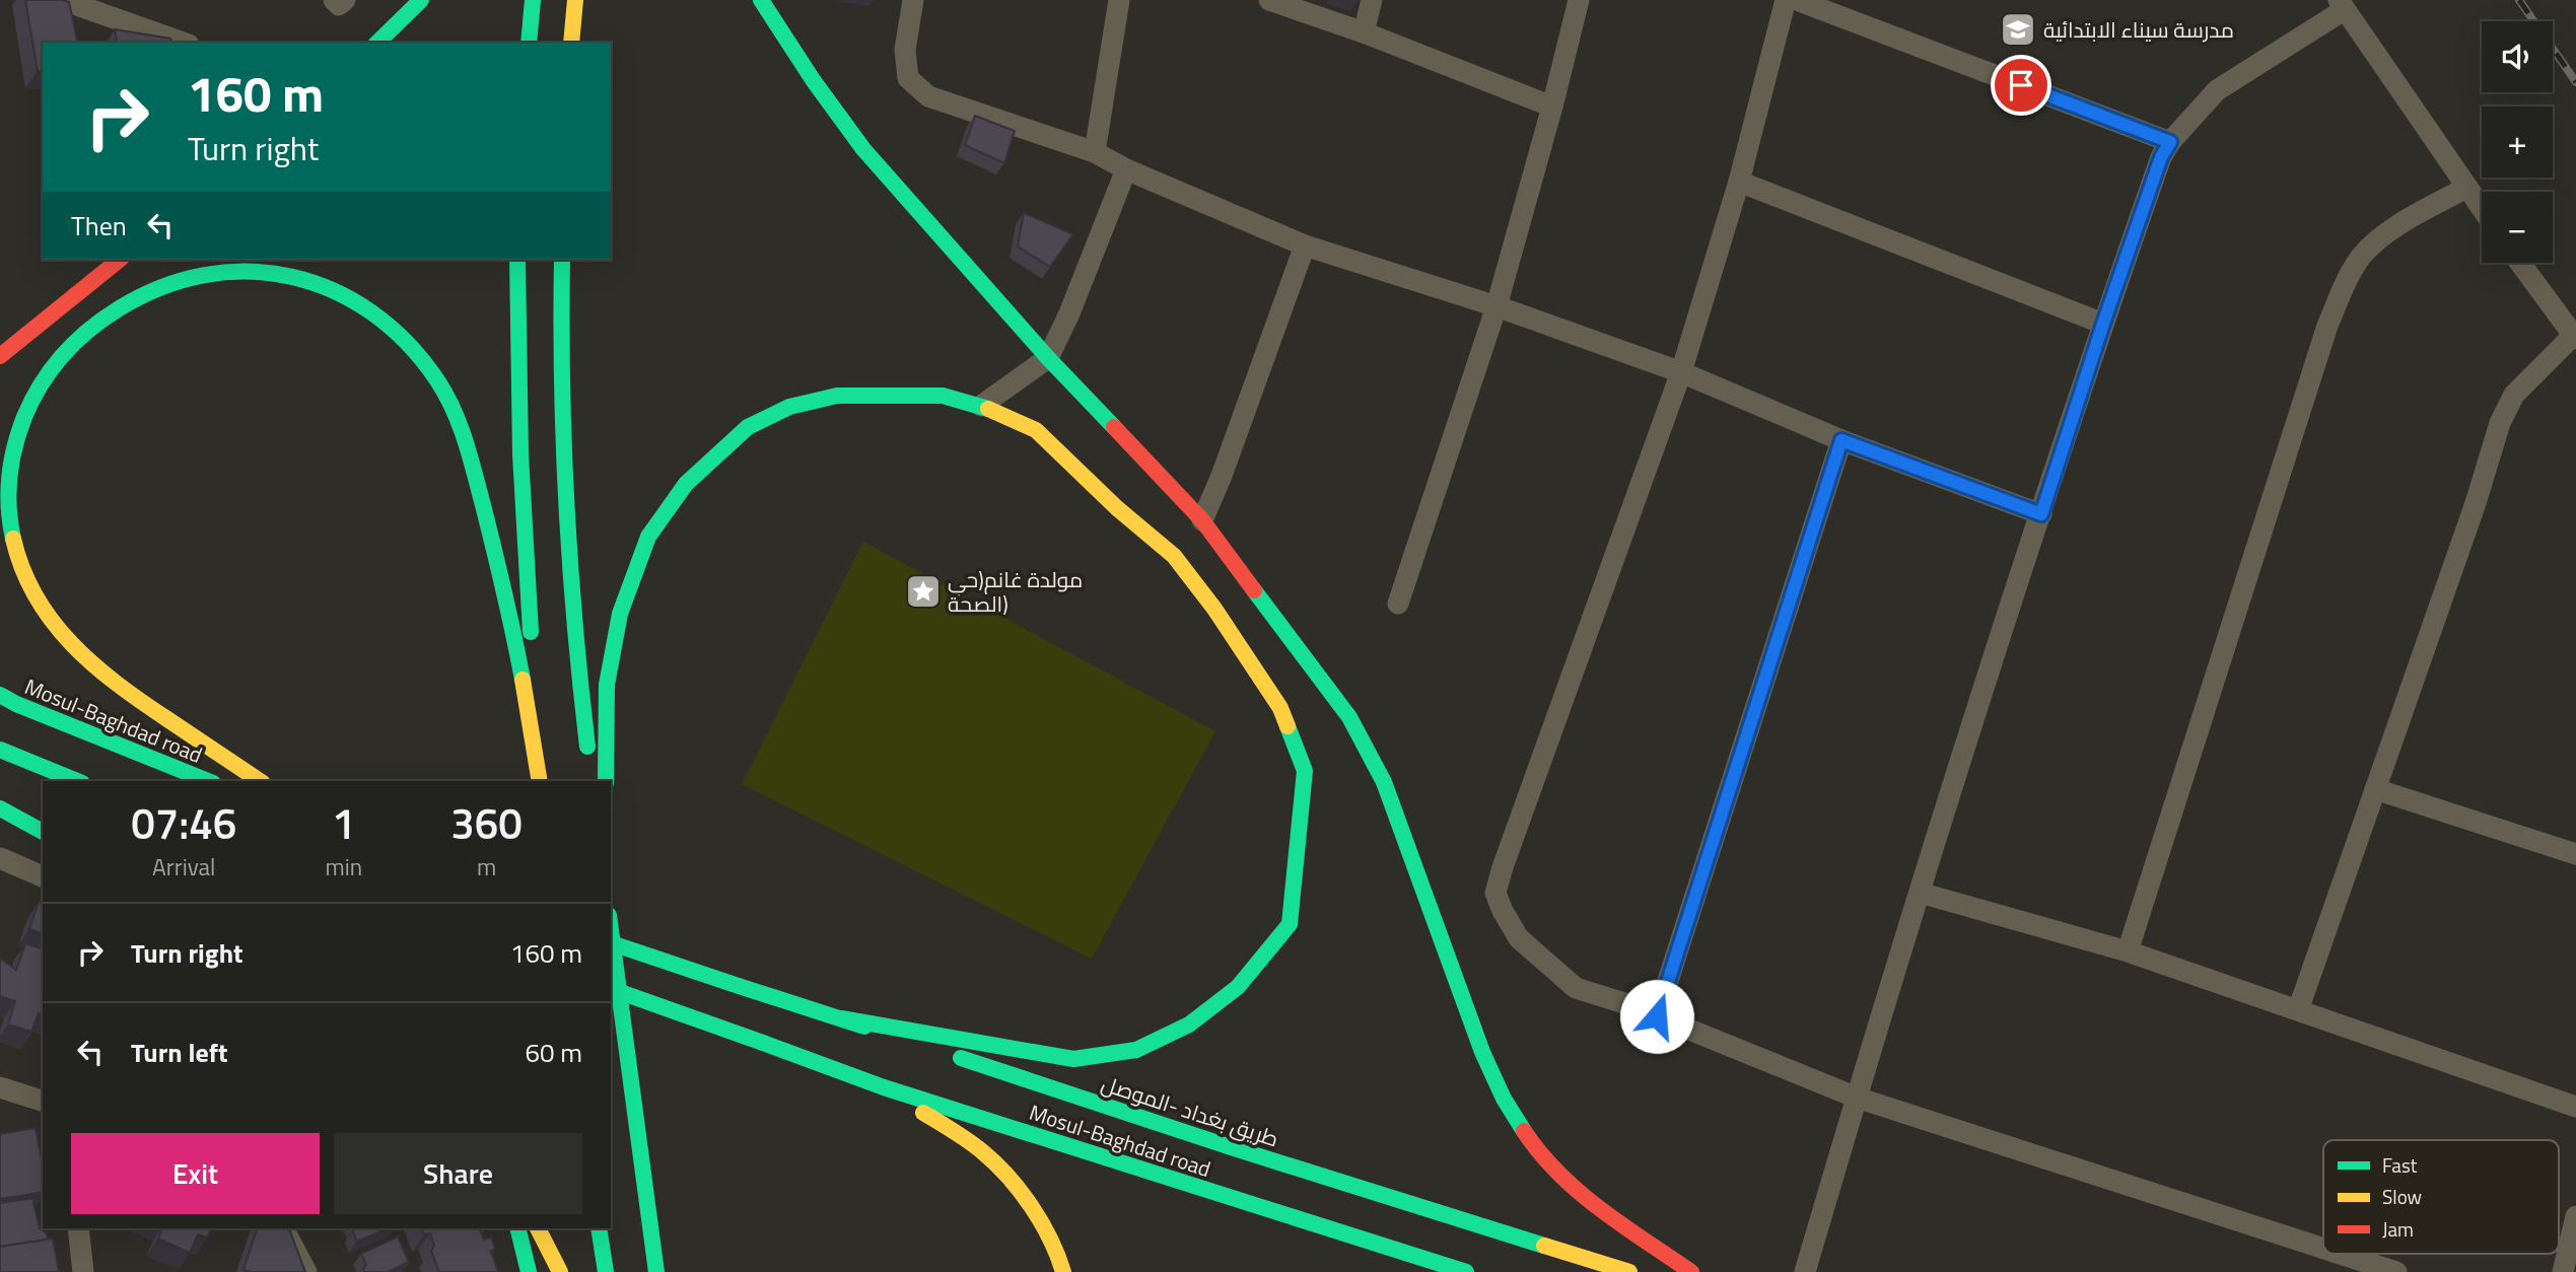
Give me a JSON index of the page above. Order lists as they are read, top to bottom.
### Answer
{
  "streets": {
    "main road": ["Mosul-Baghdad road", "طريق بغداد -الموصل"]
  },
  "places": {
    "school or university": ["مدرسة سيناء الابتدائية"],
    "place": ["مولدة غانم(حي الصحة)"]
  },
  "legend": ["Fast", "Slow", "Jam"],
  "page": {
    "map_buttons": ["+", "−"],
    "turn": ["160 m", "Turn right"],
    "then": "Then",
    "eta": [
      "07:46",
      "Arrival",
      "1",
      "min",
      "360",
      "m"
    ],
    "list": [
      {
        "name": "Turn right",
        "value": "160 m"
      },
      {
        "name": "Turn left",
        "value": "60 m"
      }
    ],
    "buttons": ["Exit", "Share"]
  }
}
